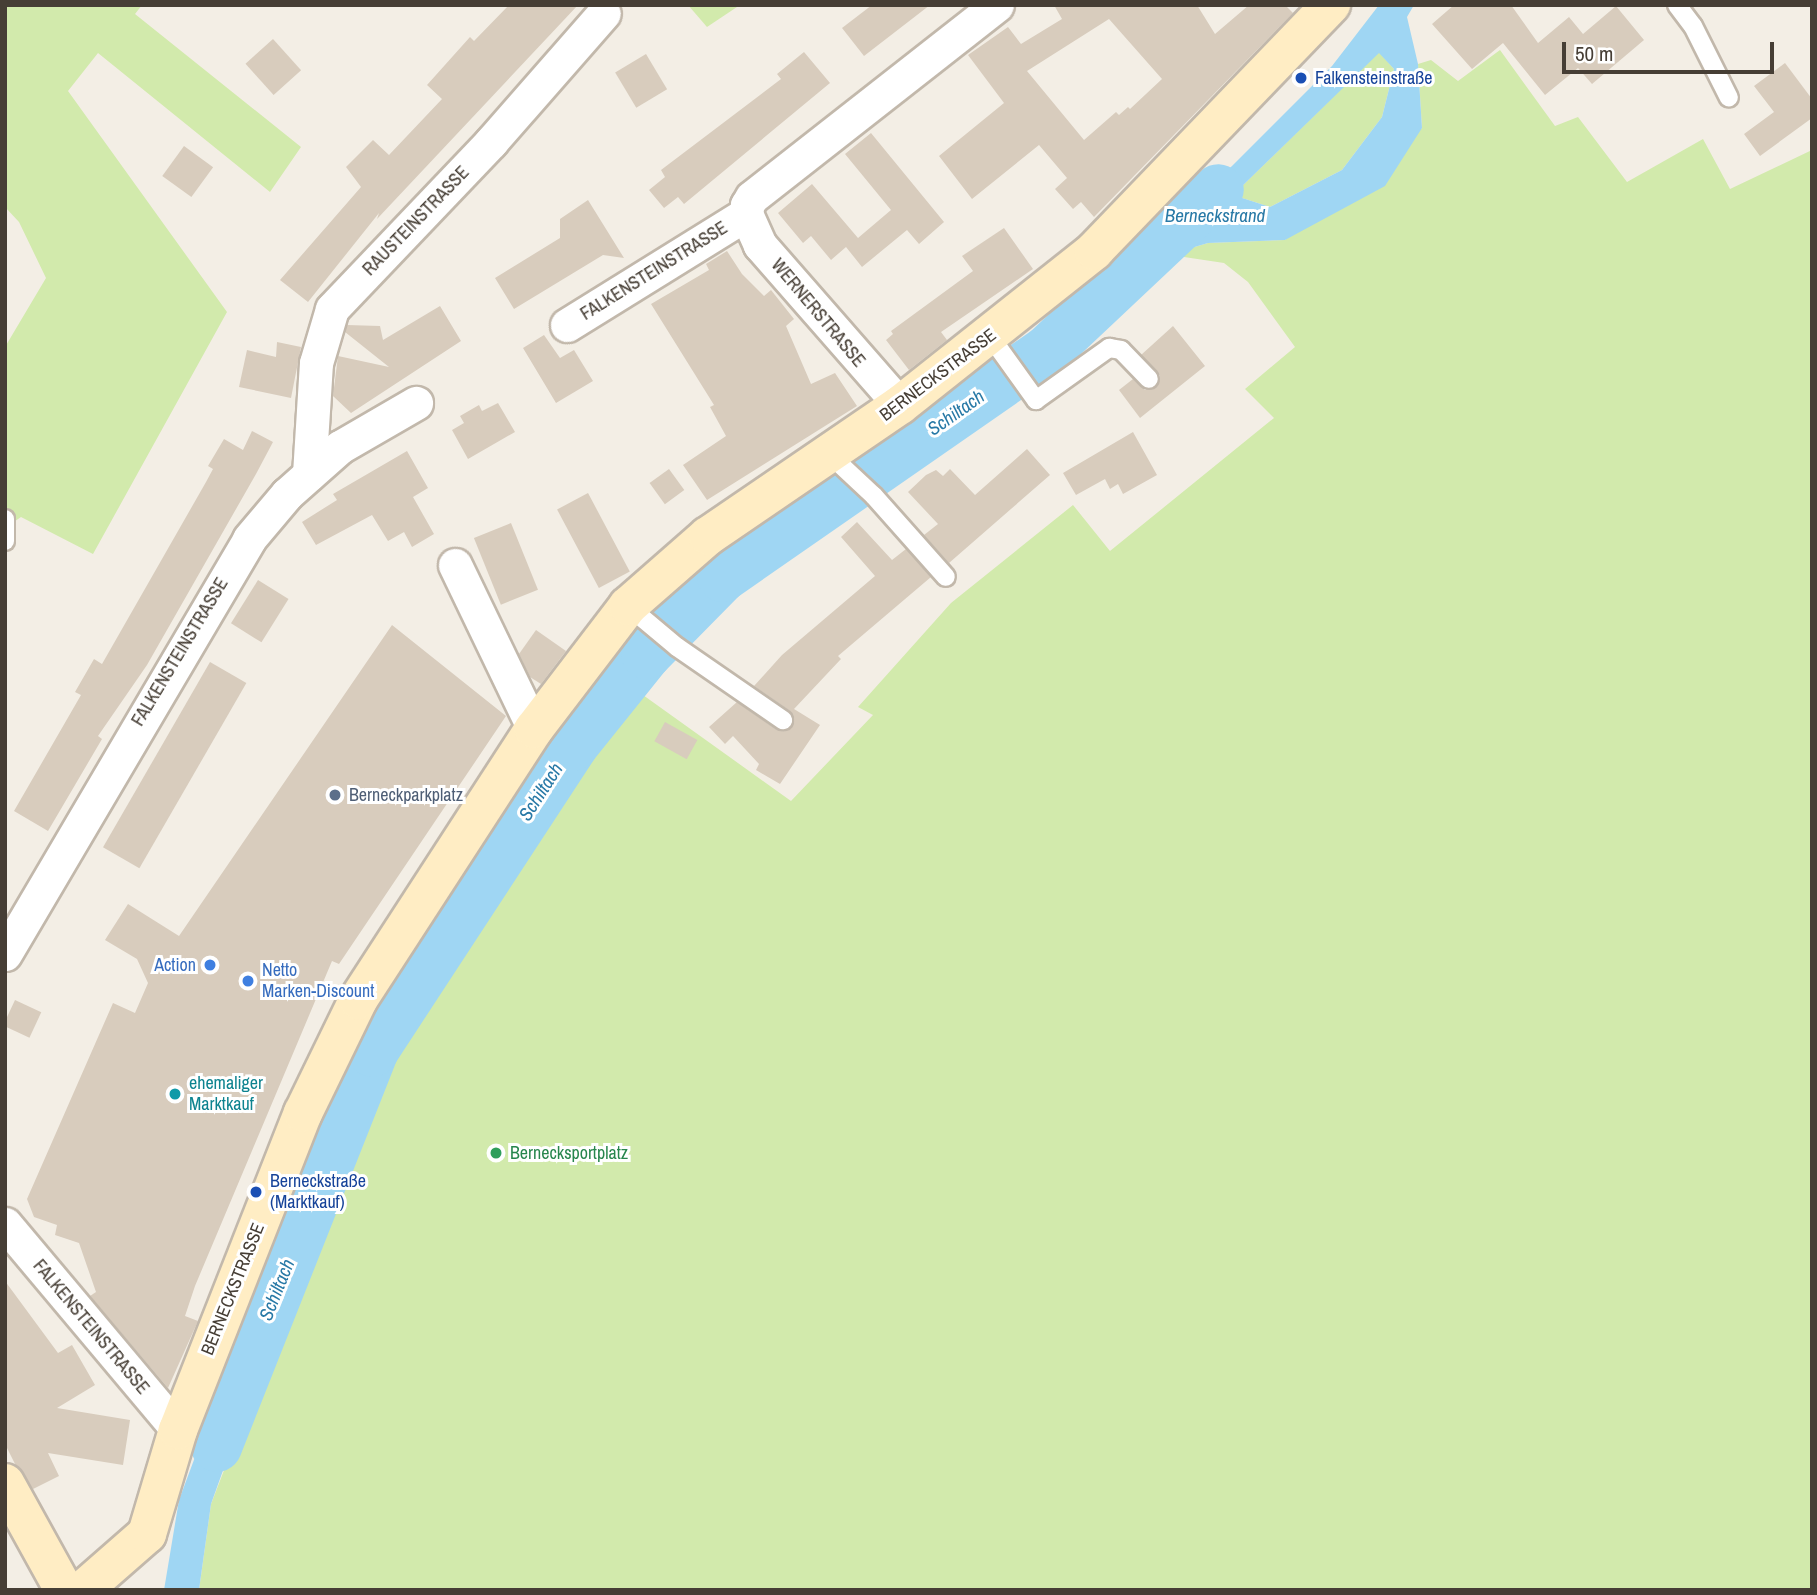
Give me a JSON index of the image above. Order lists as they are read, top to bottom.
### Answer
{
  "streets": {
    "main road": ["BERNECKSTRASSE"],
    "street": ["RAUSTEINSTRASSE", "FALKENSTEINSTRASSE", "WERNERSTRASSE"]
  },
  "crossings": [
    ["RAUSTEINSTRASSE", "FALKENSTEINSTRASSE"],
    ["FALKENSTEINSTRASSE", "WERNERSTRASSE"],
    ["FALKENSTEINSTRASSE", "BERNECKSTRASSE"],
    ["WERNERSTRASSE", "BERNECKSTRASSE"]
  ],
  "water": ["Berneckstrand", "Schiltach"],
  "places": [
    "Falkensteinstraße",
    "Berneckparkplatz",
    "Action",
    "Netto Marken-Discount",
    "ehemaliger Marktkauf",
    "Bernecksportplatz",
    "Berneckstraße (Marktkauf)"
  ],
  "scale_bar": "50 m"
}
